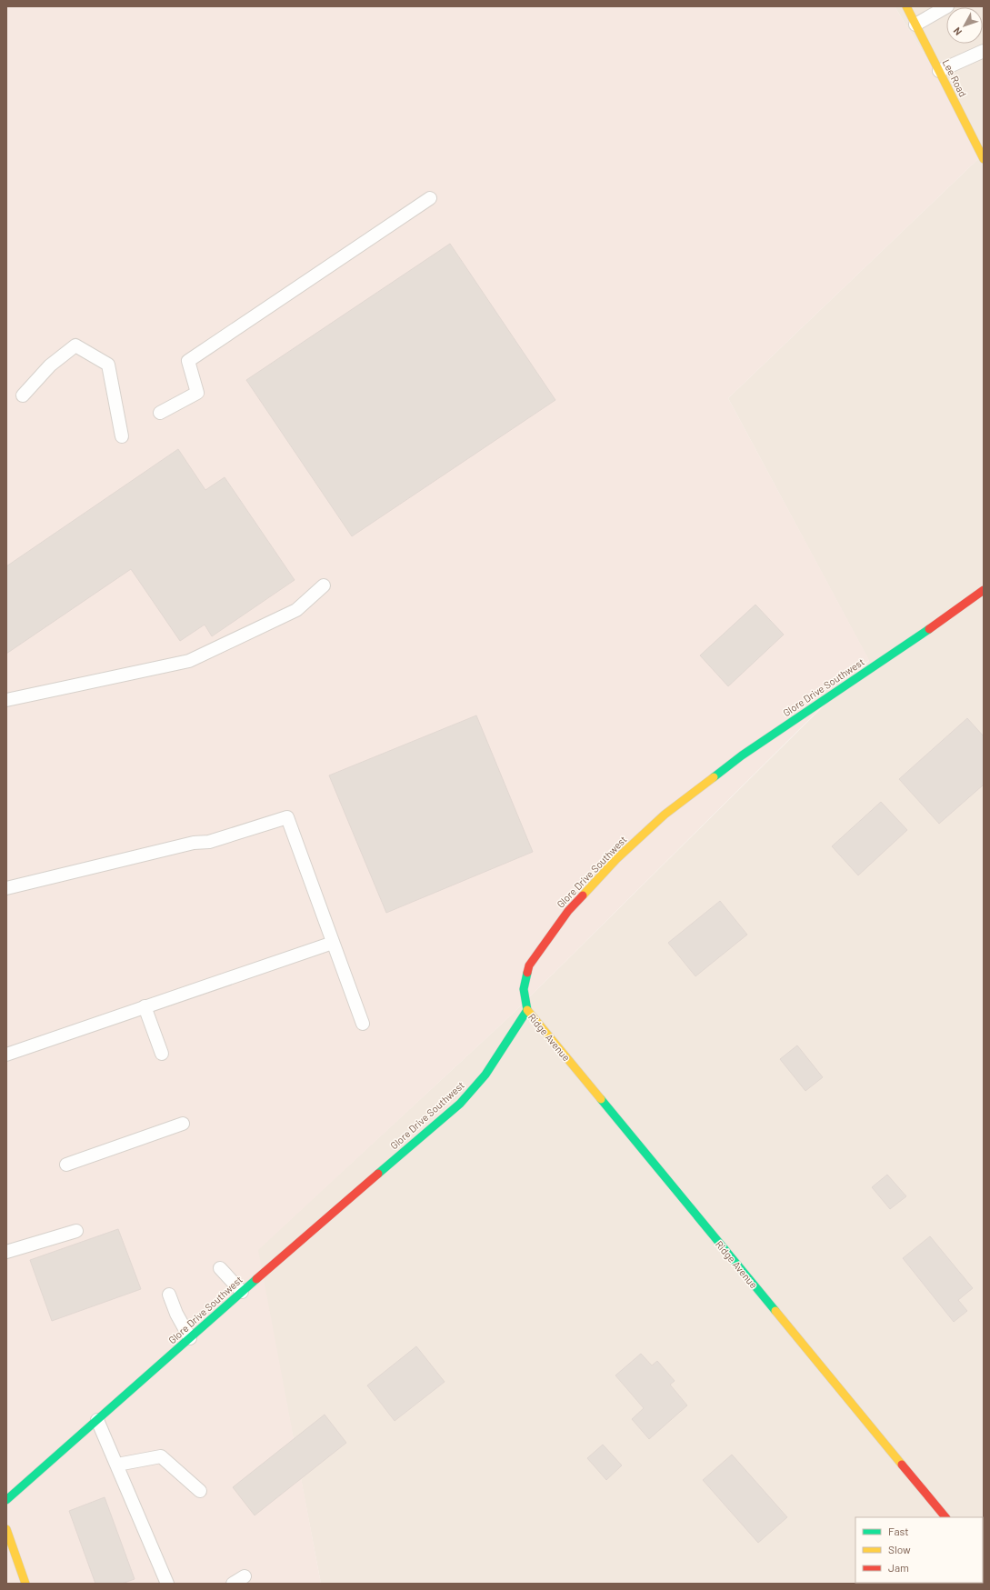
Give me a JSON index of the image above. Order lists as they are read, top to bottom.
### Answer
{
  "streets": {
    "street": ["Lee Road", "Glore Drive Southwest", "Ridge Avenue"]
  },
  "crossings": [
    ["Glore Drive Southwest", "Ridge Avenue"]
  ],
  "legend": ["Fast", "Slow", "Jam"],
  "north": "bottom left"
}
